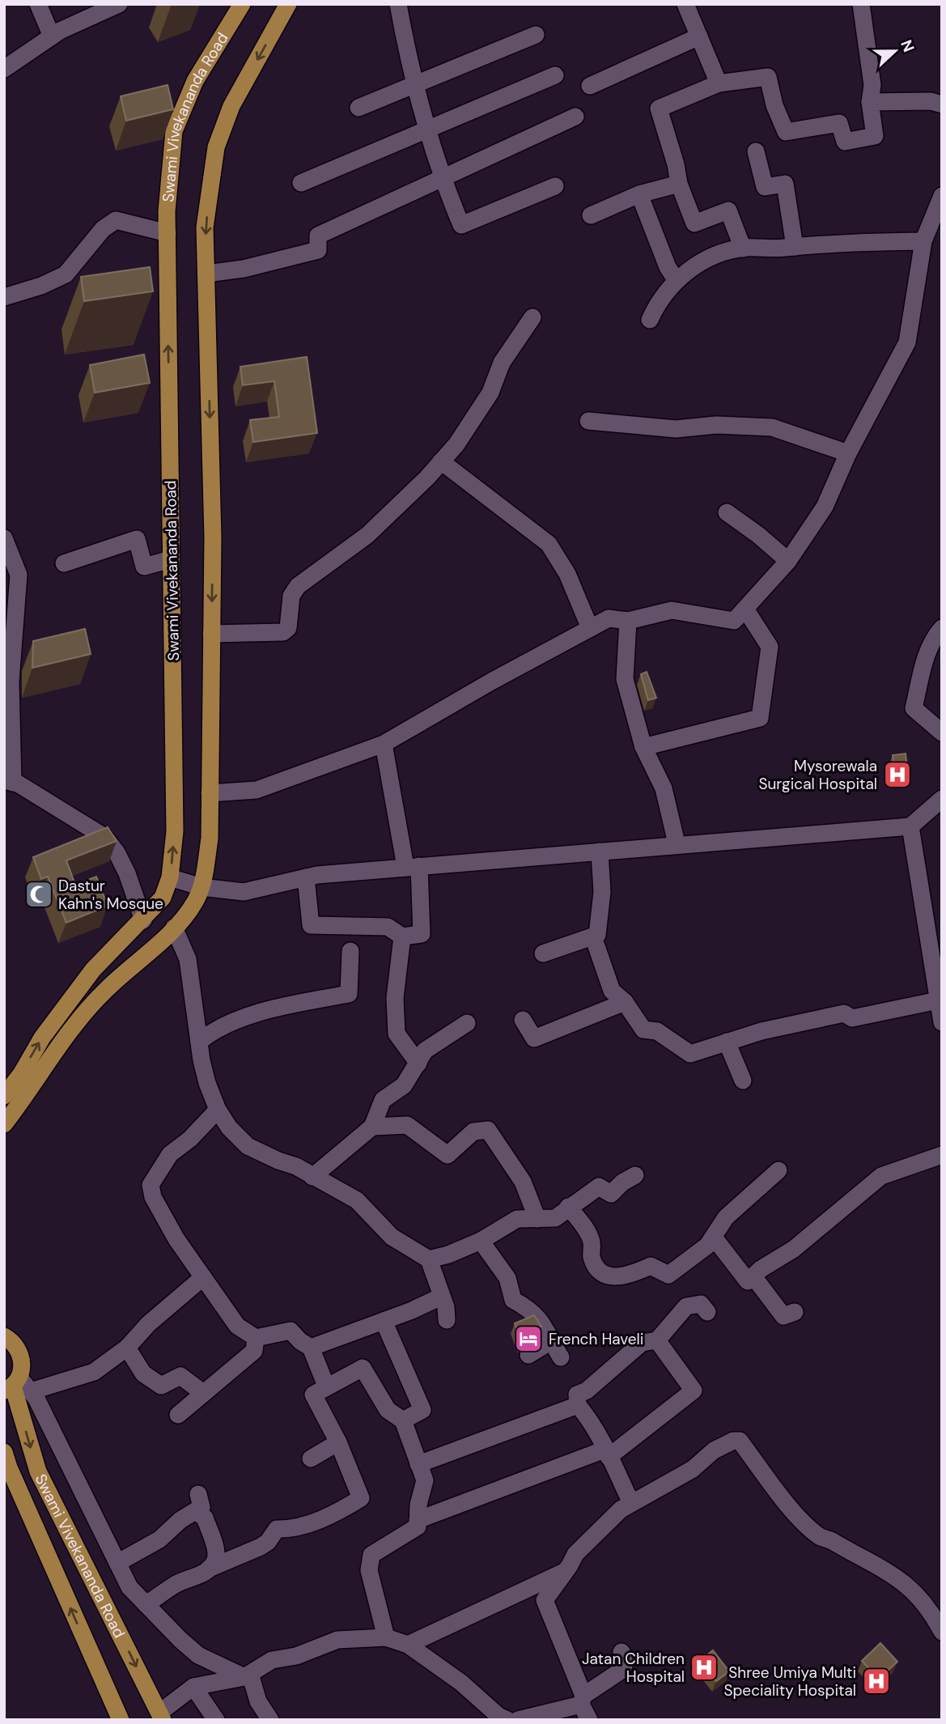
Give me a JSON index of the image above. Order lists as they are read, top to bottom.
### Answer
{
  "streets": {
    "main road": ["Swami Vivekananda Road"]
  },
  "places": {
    "hospital": ["Mysorewala Surgical Hospital", "Jatan Children Hospital", "Shree Umiya Multi Speciality Hospital"],
    "mosque": ["Dastur Kahn's Mosque"],
    "hotel": ["French Haveli"]
  },
  "north": "right"
}
